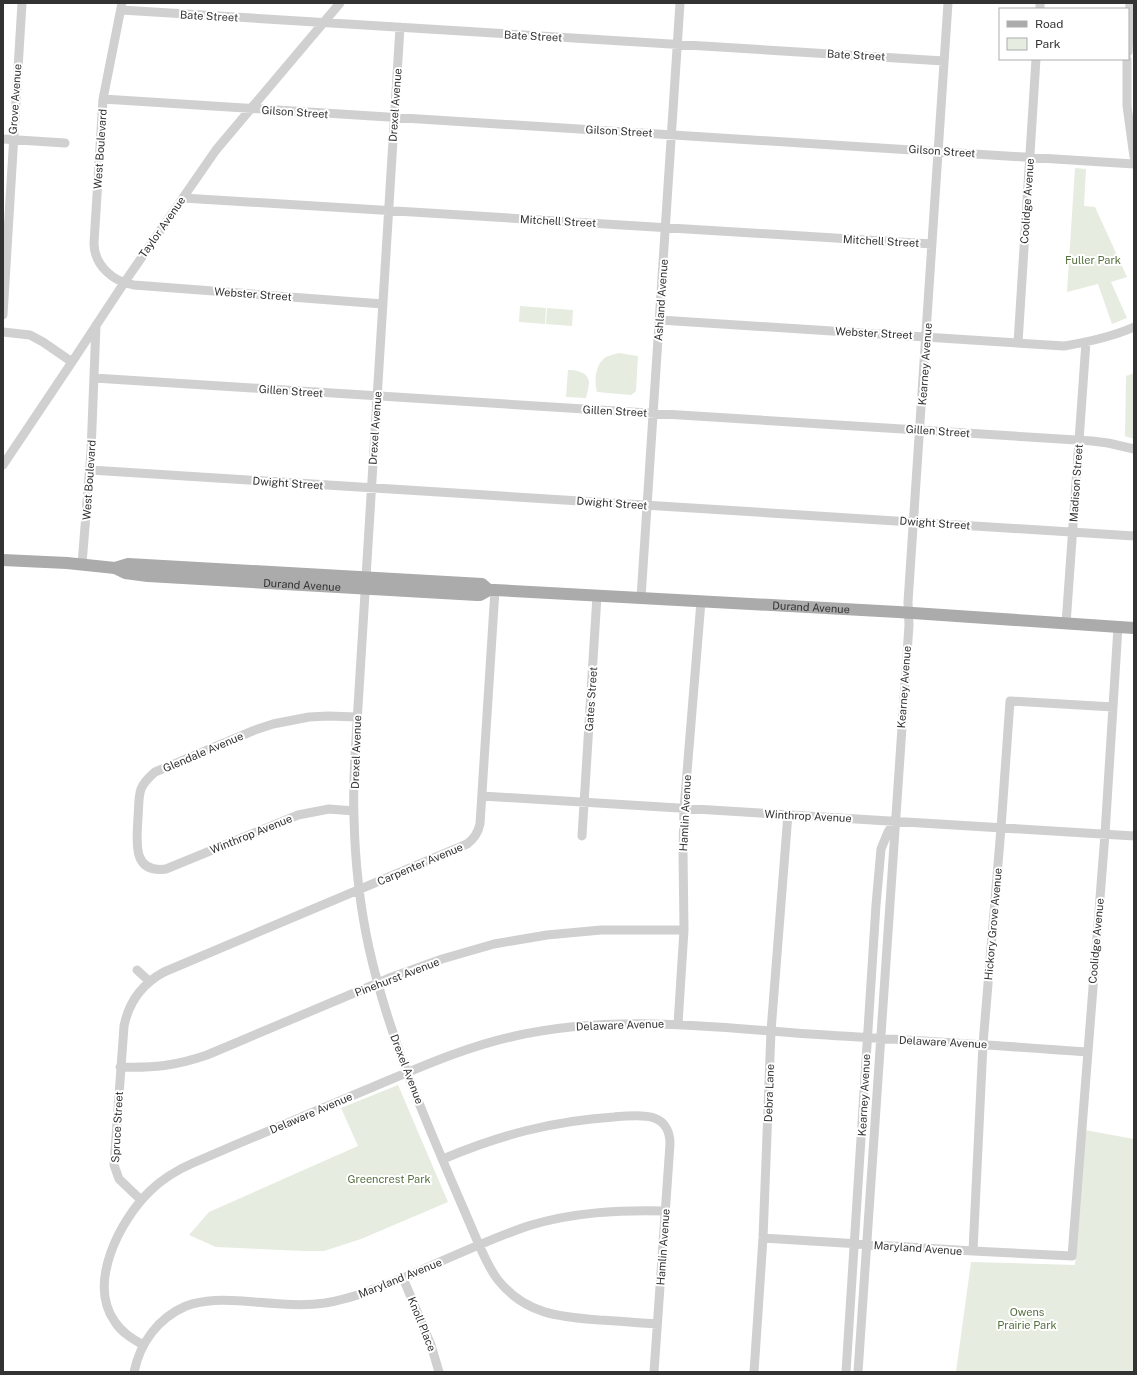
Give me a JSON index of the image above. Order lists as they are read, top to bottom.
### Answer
{
  "streets": {
    "main road": ["Durand Avenue"],
    "street": [
      "Bate Street",
      "Grove Avenue",
      "Drexel Avenue",
      "Gilson Street",
      "West Boulevard",
      "Coolidge Avenue",
      "Mitchell Street",
      "Taylor Avenue",
      "Webster Street",
      "Ashland Avenue",
      "Kearney Avenue",
      "Gillen Street",
      "Dwight Street",
      "Madison Street",
      "Gates Street",
      "Glendale Avenue",
      "Hamlin Avenue",
      "Winthrop Avenue",
      "Carpenter Avenue",
      "Hickory Grove Avenue",
      "Pinehurst Avenue",
      "Delaware Avenue",
      "Debra Lane",
      "Spruce Street",
      "Maryland Avenue",
      "Knoll Place"
    ]
  },
  "crossings": [
    ["Bate Street", "Drexel Avenue"],
    ["Bate Street", "West Boulevard"],
    ["Bate Street", "Taylor Avenue"],
    ["Bate Street", "Ashland Avenue"],
    ["Bate Street", "Kearney Avenue"],
    ["Drexel Avenue", "Gilson Street"],
    ["Drexel Avenue", "Mitchell Street"],
    ["Drexel Avenue", "Webster Street"],
    ["Drexel Avenue", "Gillen Street"],
    ["Drexel Avenue", "Dwight Street"],
    ["Drexel Avenue", "Durand Avenue"],
    ["Drexel Avenue", "Glendale Avenue"],
    ["Drexel Avenue", "Hamlin Avenue"],
    ["Drexel Avenue", "Winthrop Avenue"],
    ["Drexel Avenue", "Carpenter Avenue"],
    ["Drexel Avenue", "Pinehurst Avenue"],
    ["Drexel Avenue", "Delaware Avenue"],
    ["Drexel Avenue", "Maryland Avenue"],
    ["Gilson Street", "West Boulevard"],
    ["Gilson Street", "Coolidge Avenue"],
    ["Gilson Street", "Taylor Avenue"],
    ["Gilson Street", "Ashland Avenue"],
    ["Gilson Street", "Kearney Avenue"],
    ["West Boulevard", "Taylor Avenue"],
    ["West Boulevard", "Webster Street"],
    ["West Boulevard", "Gillen Street"],
    ["West Boulevard", "Dwight Street"],
    ["West Boulevard", "Durand Avenue"],
    ["Coolidge Avenue", "Webster Street"],
    ["Coolidge Avenue", "Durand Avenue"],
    ["Coolidge Avenue", "Winthrop Avenue"],
    ["Coolidge Avenue", "Hickory Grove Avenue"],
    ["Coolidge Avenue", "Delaware Avenue"],
    ["Coolidge Avenue", "Maryland Avenue"],
    ["Mitchell Street", "Taylor Avenue"],
    ["Mitchell Street", "Ashland Avenue"],
    ["Mitchell Street", "Kearney Avenue"],
    ["Taylor Avenue", "Webster Street"],
    ["Webster Street", "Ashland Avenue"],
    ["Webster Street", "Kearney Avenue"],
    ["Webster Street", "Madison Street"],
    ["Ashland Avenue", "Gillen Street"],
    ["Ashland Avenue", "Dwight Street"],
    ["Ashland Avenue", "Durand Avenue"],
    ["Kearney Avenue", "Gillen Street"],
    ["Kearney Avenue", "Dwight Street"],
    ["Kearney Avenue", "Durand Avenue"],
    ["Kearney Avenue", "Winthrop Avenue"],
    ["Kearney Avenue", "Delaware Avenue"],
    ["Kearney Avenue", "Maryland Avenue"],
    ["Gillen Street", "Madison Street"],
    ["Dwight Street", "Madison Street"],
    ["Madison Street", "Durand Avenue"],
    ["Durand Avenue", "Gates Street"],
    ["Durand Avenue", "Hamlin Avenue"],
    ["Durand Avenue", "Carpenter Avenue"],
    ["Gates Street", "Winthrop Avenue"],
    ["Glendale Avenue", "Winthrop Avenue"],
    ["Hamlin Avenue", "Winthrop Avenue"],
    ["Hamlin Avenue", "Pinehurst Avenue"],
    ["Hamlin Avenue", "Delaware Avenue"],
    ["Hamlin Avenue", "Maryland Avenue"],
    ["Winthrop Avenue", "Carpenter Avenue"],
    ["Winthrop Avenue", "Hickory Grove Avenue"],
    ["Winthrop Avenue", "Debra Lane"],
    ["Carpenter Avenue", "Spruce Street"],
    ["Hickory Grove Avenue", "Delaware Avenue"],
    ["Hickory Grove Avenue", "Maryland Avenue"],
    ["Pinehurst Avenue", "Spruce Street"],
    ["Delaware Avenue", "Debra Lane"],
    ["Delaware Avenue", "Spruce Street"],
    ["Debra Lane", "Maryland Avenue"],
    ["Maryland Avenue", "Knoll Place"]
  ],
  "parks": ["Fuller Park", "Greencrest Park", "Owens Prairie Park"],
  "legend": ["Road", "Park"]
}
